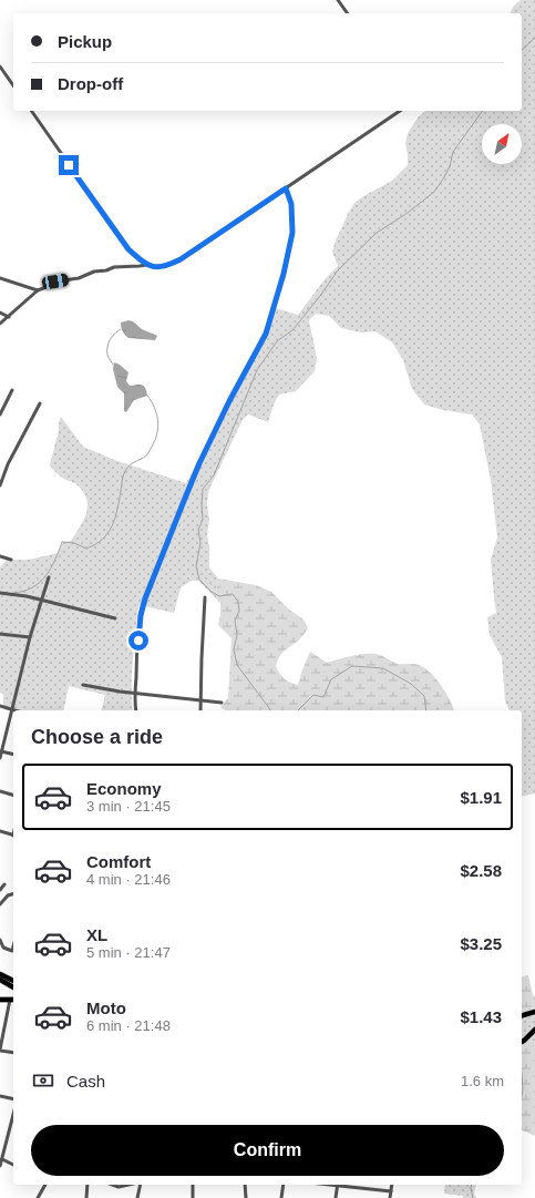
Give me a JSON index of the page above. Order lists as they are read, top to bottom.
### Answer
{
  "north": "top right",
  "page": {
    "banner": ["Pickup", "Drop-off"],
    "heading": "Choose a ride",
    "list": [
      {
        "name": "Economy",
        "note": "3 min · 21:45",
        "value": "$1.91"
      },
      {
        "name": "Comfort",
        "note": "4 min · 21:46",
        "value": "$2.58"
      },
      {
        "name": "XL",
        "note": "5 min · 21:47",
        "value": "$3.25"
      },
      {
        "name": "Moto",
        "note": "6 min · 21:48",
        "value": "$1.43"
      }
    ],
    "pay": ["Cash", "1.6 km"],
    "buttons": "Confirm"
  }
}
